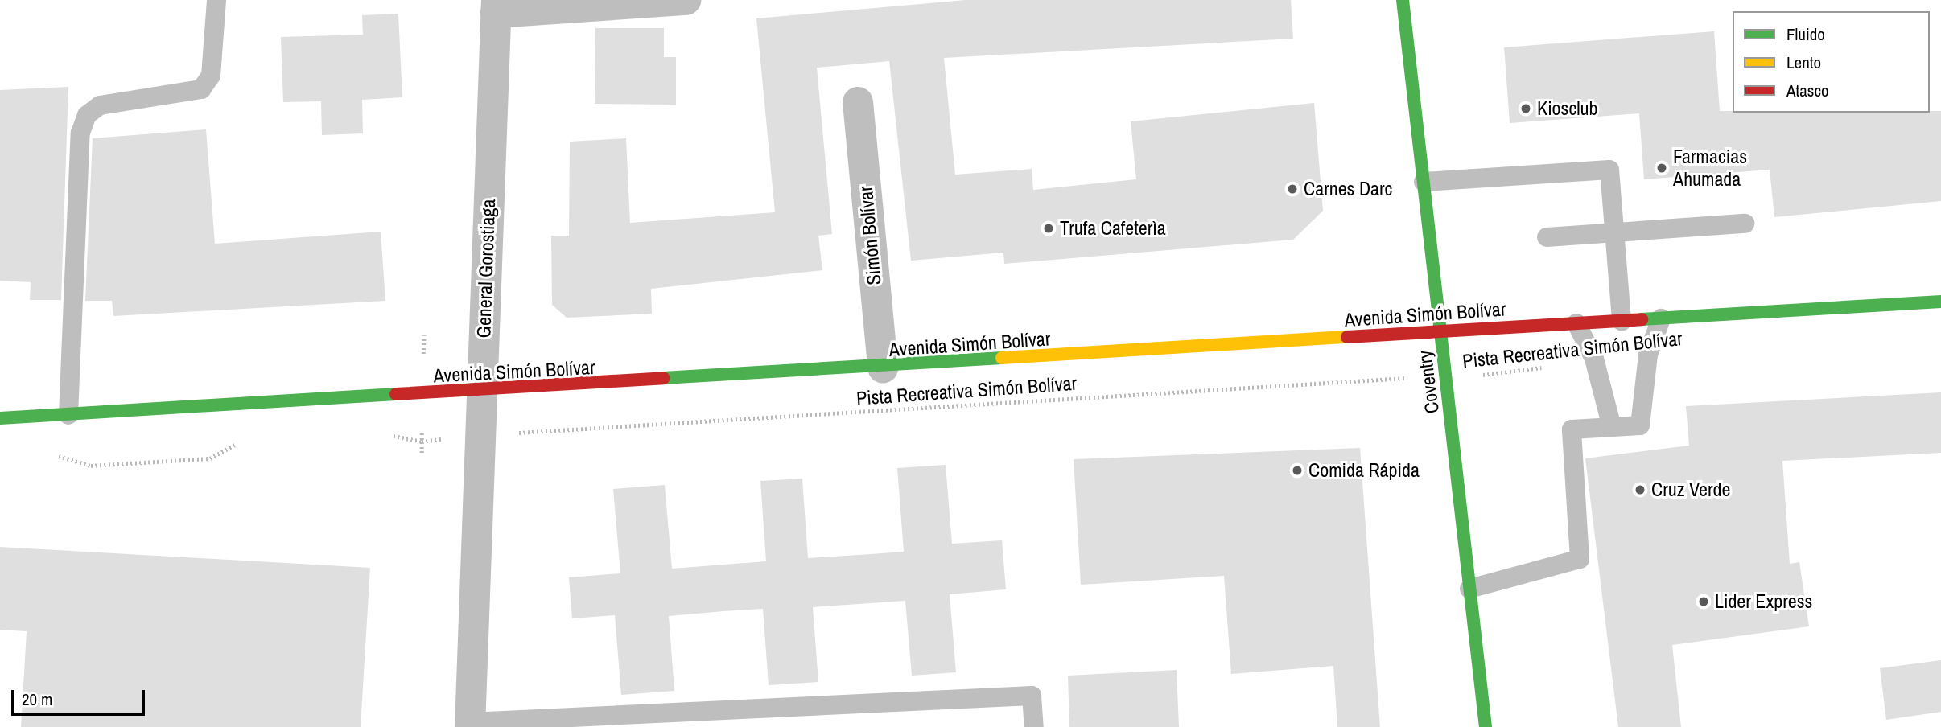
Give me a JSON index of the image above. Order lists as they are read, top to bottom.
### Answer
{
  "streets": {
    "street": [
      "Simón Bolívar",
      "General Gorostiaga",
      "Avenida Simón Bolívar",
      "Coventry"
    ],
    "path": ["Pista Recreativa Simón Bolívar"]
  },
  "crossings": [
    ["Simón Bolívar", "Avenida Simón Bolívar"],
    ["General Gorostiaga", "Avenida Simón Bolívar"],
    ["General Gorostiaga", "Pista Recreativa Simón Bolívar"],
    ["Avenida Simón Bolívar", "Coventry"],
    ["Pista Recreativa Simón Bolívar", "Coventry"]
  ],
  "places": [
    "Kiosclub",
    "Farmacias Ahumada",
    "Carnes Darc",
    "Trufa Cafeterìa",
    "Comida Rápida",
    "Cruz Verde",
    "Lider Express"
  ],
  "legend": ["Fluido", "Lento", "Atasco"],
  "scale_bar": "20 m"
}
